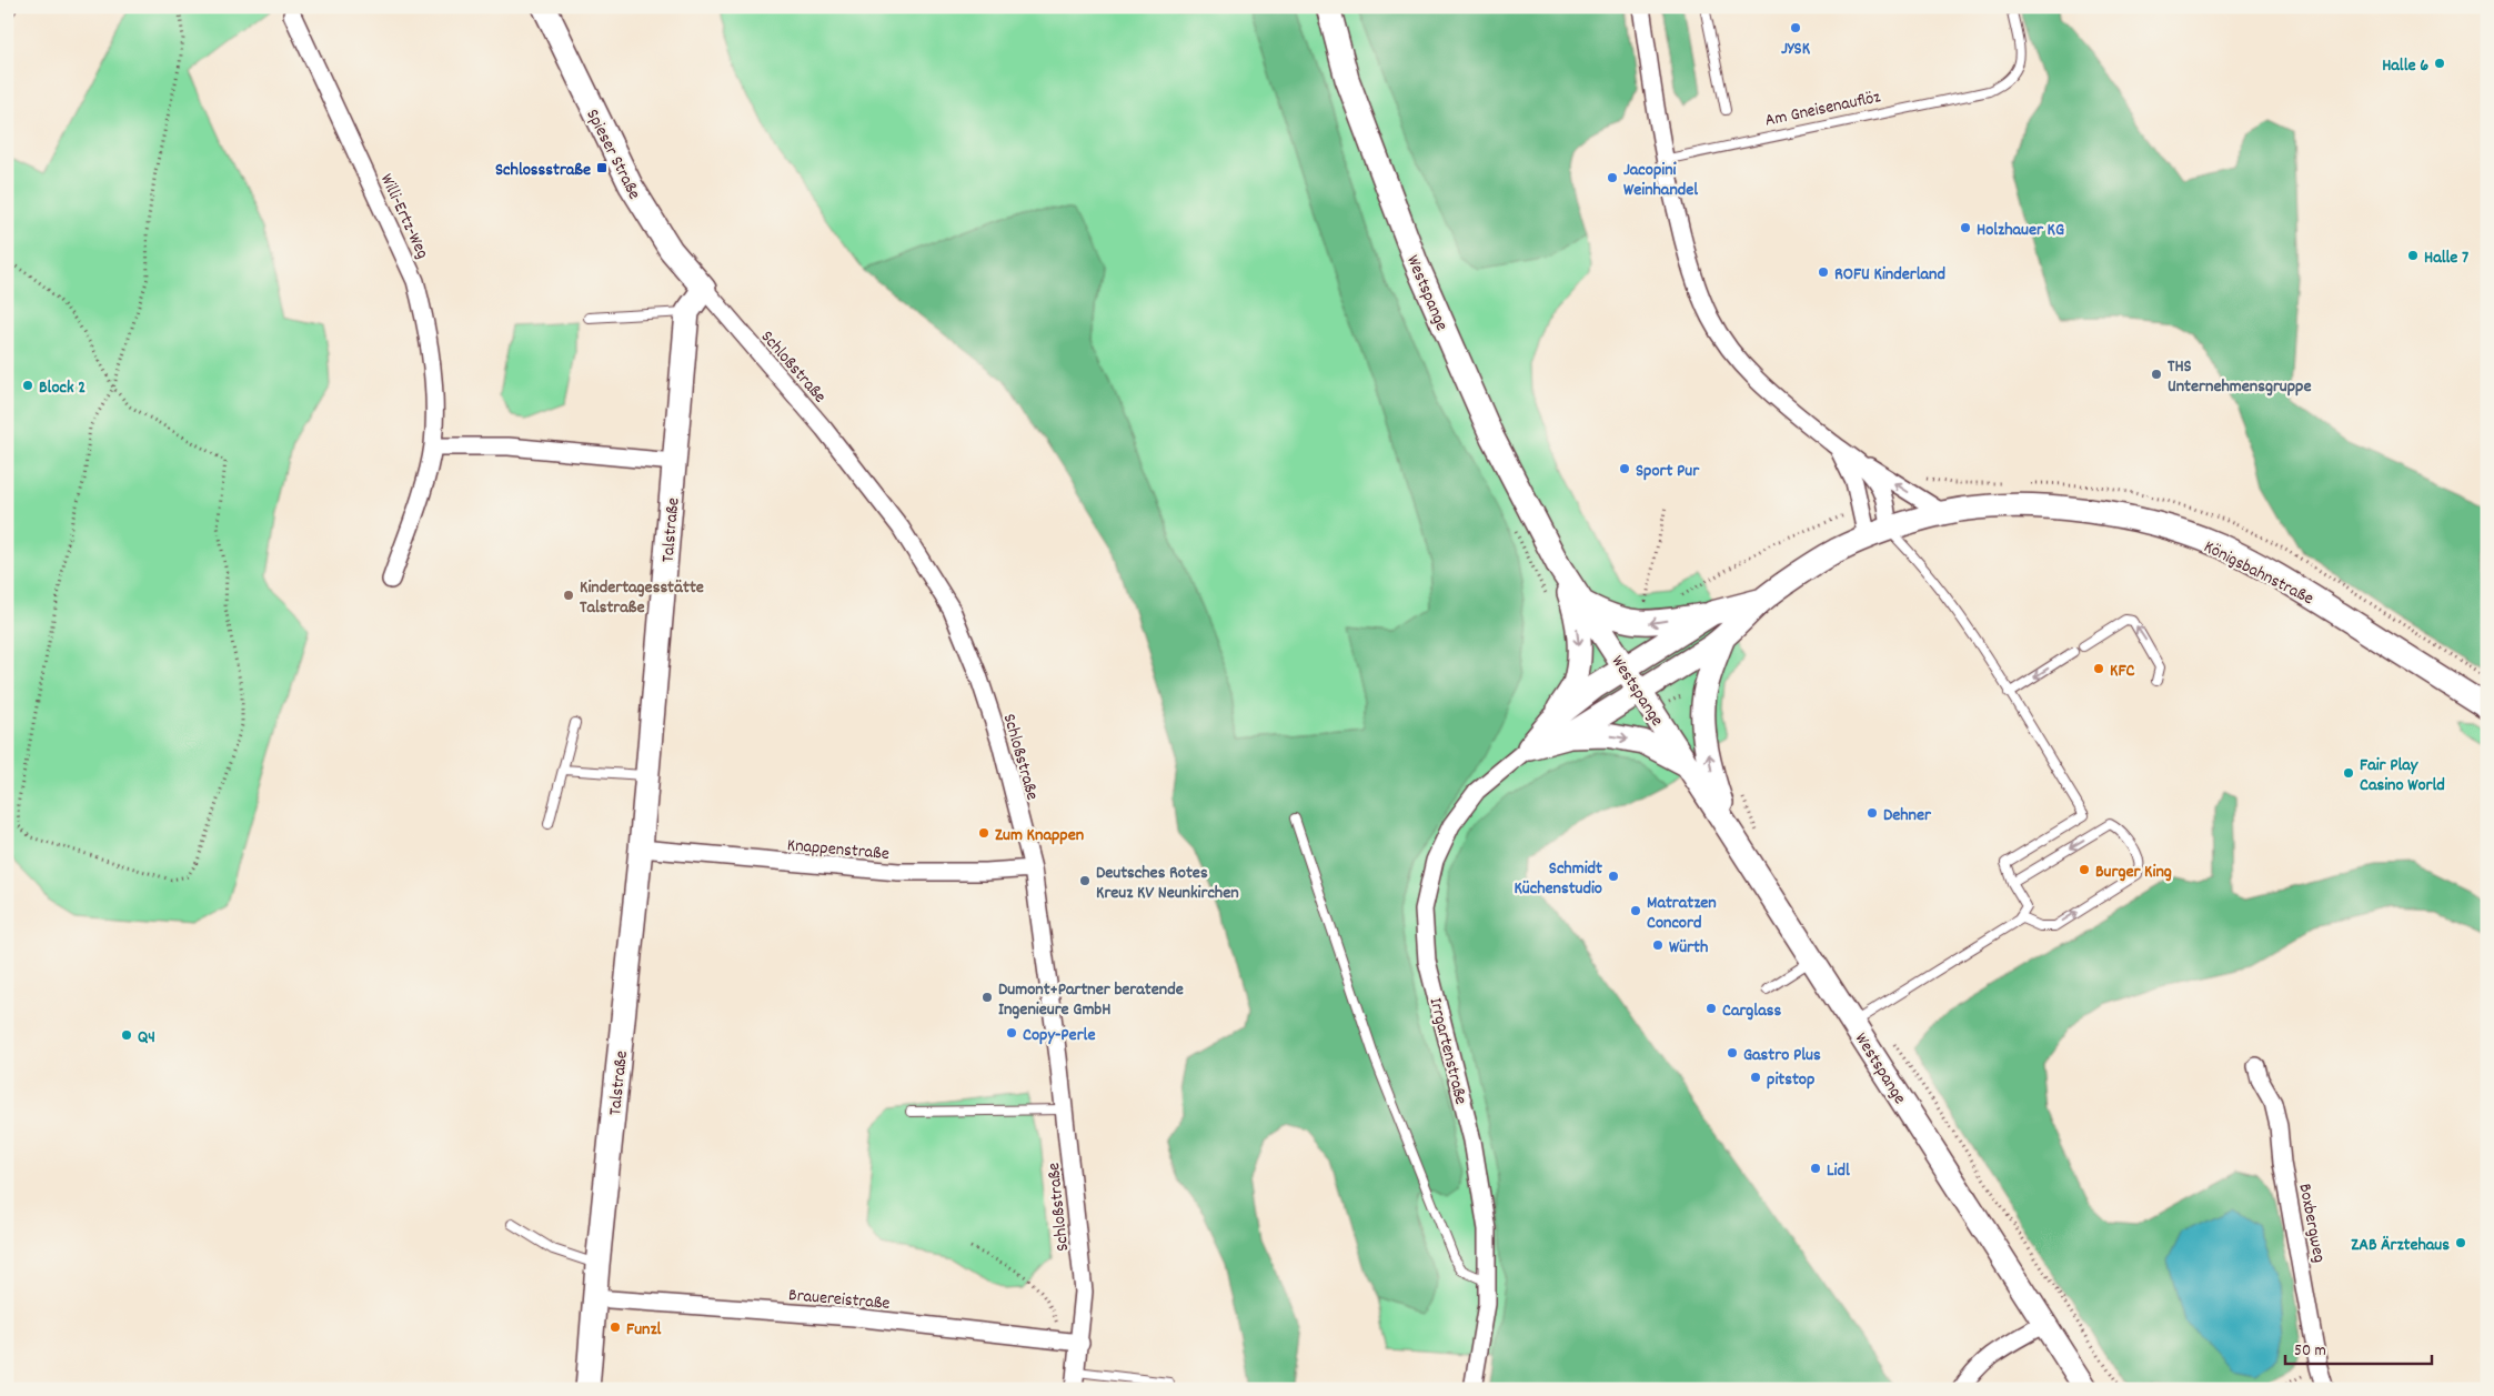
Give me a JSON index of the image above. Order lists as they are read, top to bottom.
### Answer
{
  "streets": {
    "street": [
      "Spieser Straße",
      "Willi-Ertz-Weg",
      "Westspange",
      "Schloßstraße",
      "Talstraße",
      "Königsbahnstraße",
      "Knappenstraße",
      "Irrgartenstraße",
      "Boxbergweg",
      "Brauereistraße"
    ],
    "lane": ["Am Gneisenauflöz"]
  },
  "crossings": [
    ["Spieser Straße", "Schloßstraße"],
    ["Westspange", "Königsbahnstraße"],
    ["Westspange", "Irrgartenstraße"],
    ["Schloßstraße", "Knappenstraße"],
    ["Schloßstraße", "Brauereistraße"],
    ["Talstraße", "Knappenstraße"],
    ["Talstraße", "Brauereistraße"],
    ["Königsbahnstraße", "Irrgartenstraße"]
  ],
  "places": {
    "other": [
      "JYSK",
      "Halle 6",
      "Jacopini Weinhandel",
      "Holzhauer KG",
      "Halle 7",
      "ROFU Kinderland",
      "THS Unternehmensgruppe",
      "Block 2",
      "Sport Pur",
      "Kindertagesstätte Talstraße",
      "KFC",
      "Fair Play Casino World",
      "Dehner",
      "Zum Knappen",
      "Burger King",
      "Schmidt Küchenstudio",
      "Deutsches Rotes Kreuz KV Neunkirchen",
      "Matratzen Concord",
      "Würth",
      "Dumont+Partner beratende Ingenieure GmbH",
      "Carglass",
      "Copy-Perle",
      "Q4",
      "Gastro Plus",
      "pitstop",
      "Lidl",
      "ZAB Ärztehaus",
      "Funzl"
    ],
    "transit": ["Schlossstraße"]
  },
  "scale_bar": "50 m"
}
